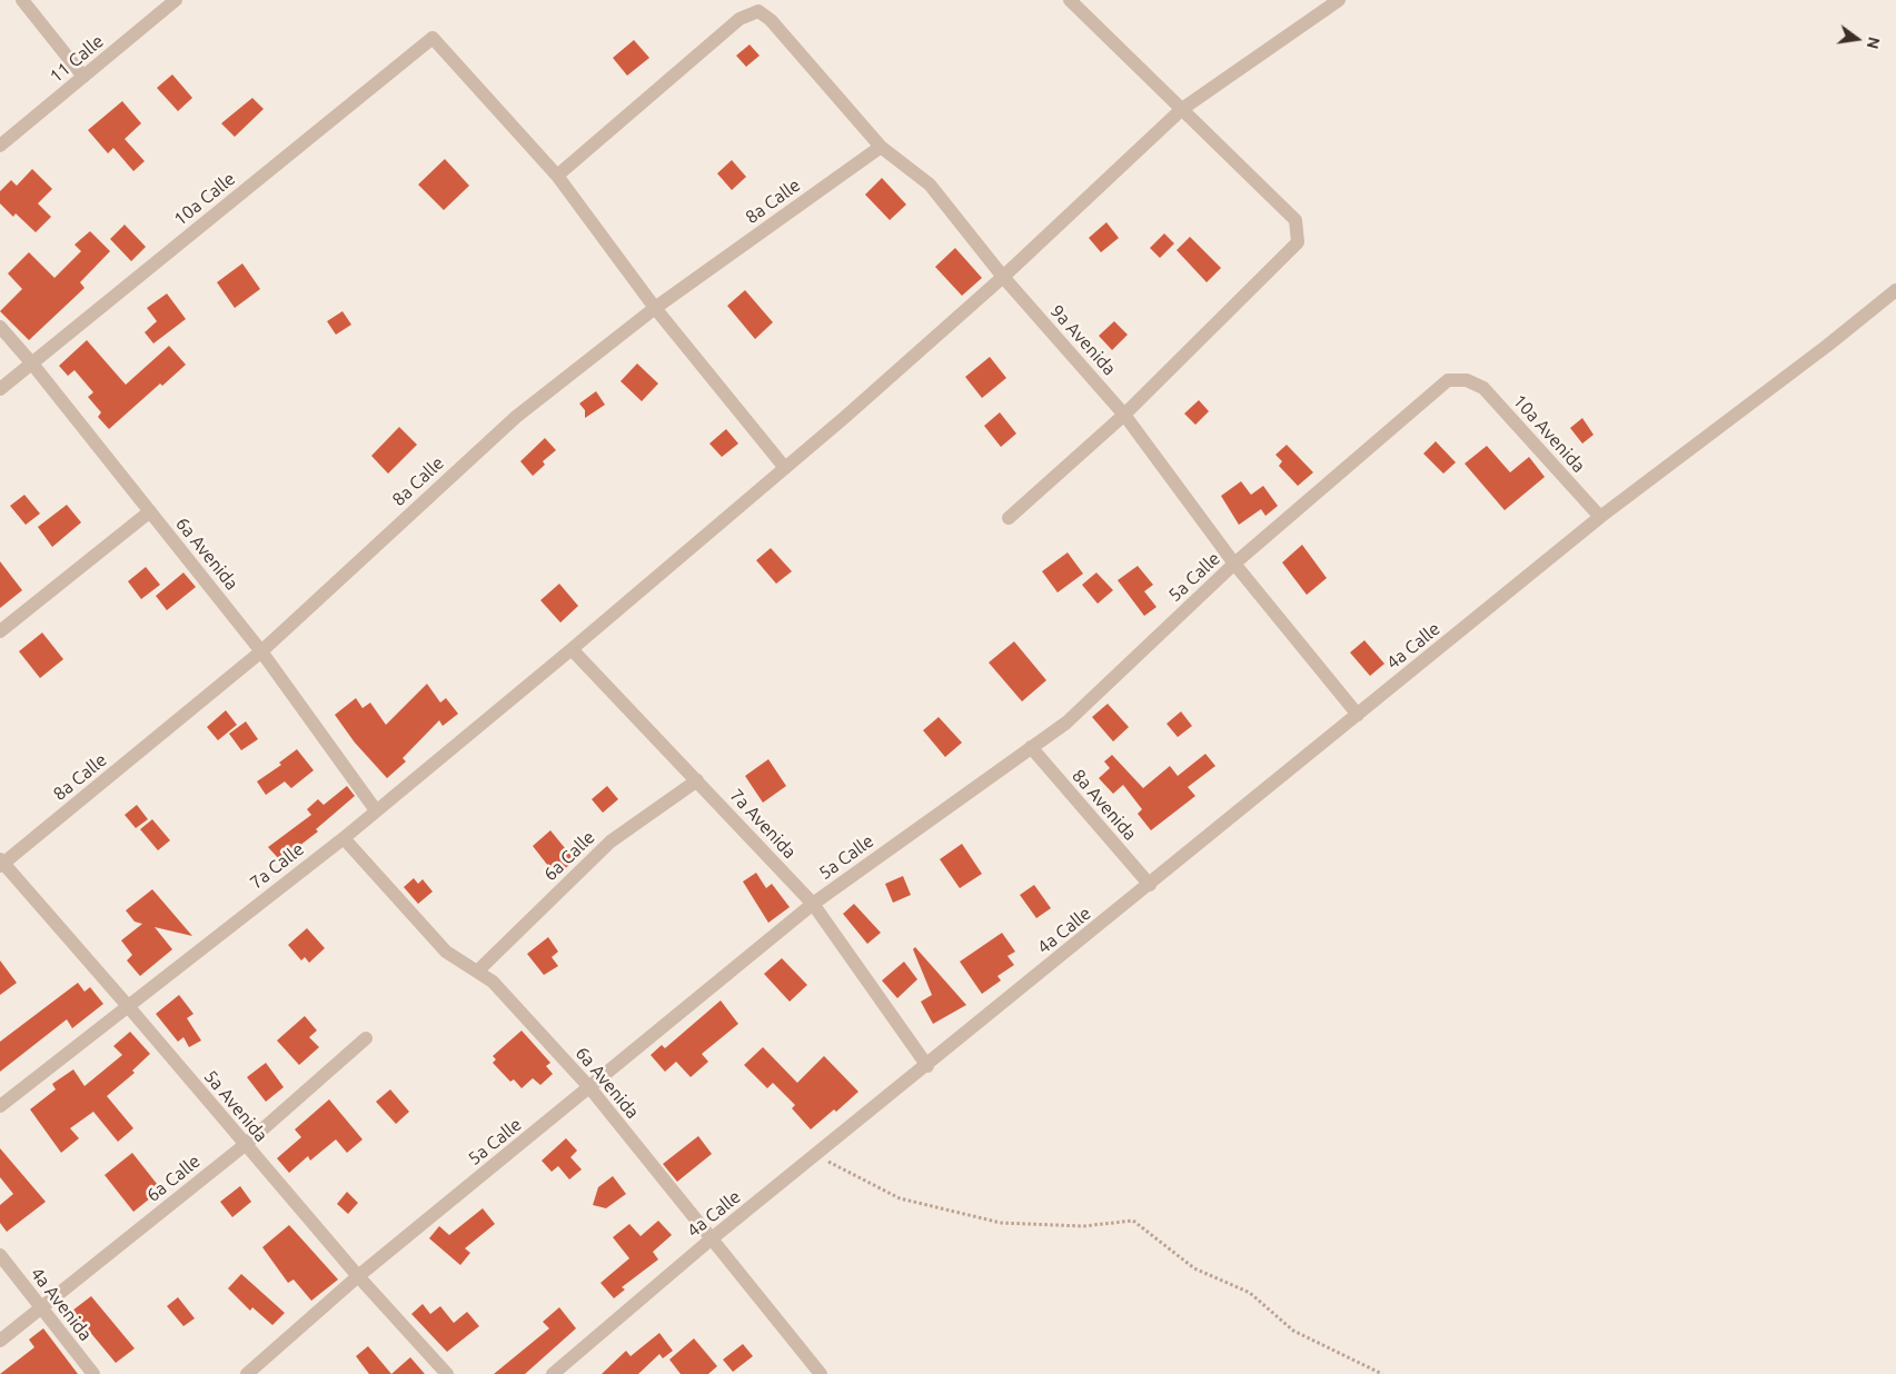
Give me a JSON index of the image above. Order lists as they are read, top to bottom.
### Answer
{
  "streets": {
    "street": [
      "11 Calle",
      "10a Calle",
      "8a Calle",
      "9a Avenida",
      "10a Avenida",
      "6a Avenida",
      "5a Calle",
      "4a Calle",
      "8a Avenida",
      "7a Avenida",
      "6a Calle",
      "7a Calle",
      "5a Avenida",
      "4a Avenida"
    ]
  },
  "crossings": [
    ["10a Calle", "9a Avenida"],
    ["10a Calle", "6a Avenida"],
    ["8a Calle", "9a Avenida"],
    ["8a Calle", "6a Avenida"],
    ["8a Calle", "5a Avenida"],
    ["9a Avenida", "5a Calle"],
    ["9a Avenida", "4a Calle"],
    ["9a Avenida", "7a Calle"],
    ["10a Avenida", "5a Calle"],
    ["10a Avenida", "4a Calle"],
    ["6a Avenida", "5a Calle"],
    ["6a Avenida", "4a Calle"],
    ["6a Avenida", "6a Calle"],
    ["6a Avenida", "7a Calle"],
    ["5a Calle", "8a Avenida"],
    ["5a Calle", "7a Avenida"],
    ["5a Calle", "5a Avenida"],
    ["4a Calle", "8a Avenida"],
    ["4a Calle", "7a Avenida"],
    ["7a Avenida", "6a Calle"],
    ["7a Avenida", "7a Calle"],
    ["6a Calle", "5a Avenida"],
    ["6a Calle", "4a Avenida"],
    ["7a Calle", "5a Avenida"]
  ],
  "north": "right"
}
